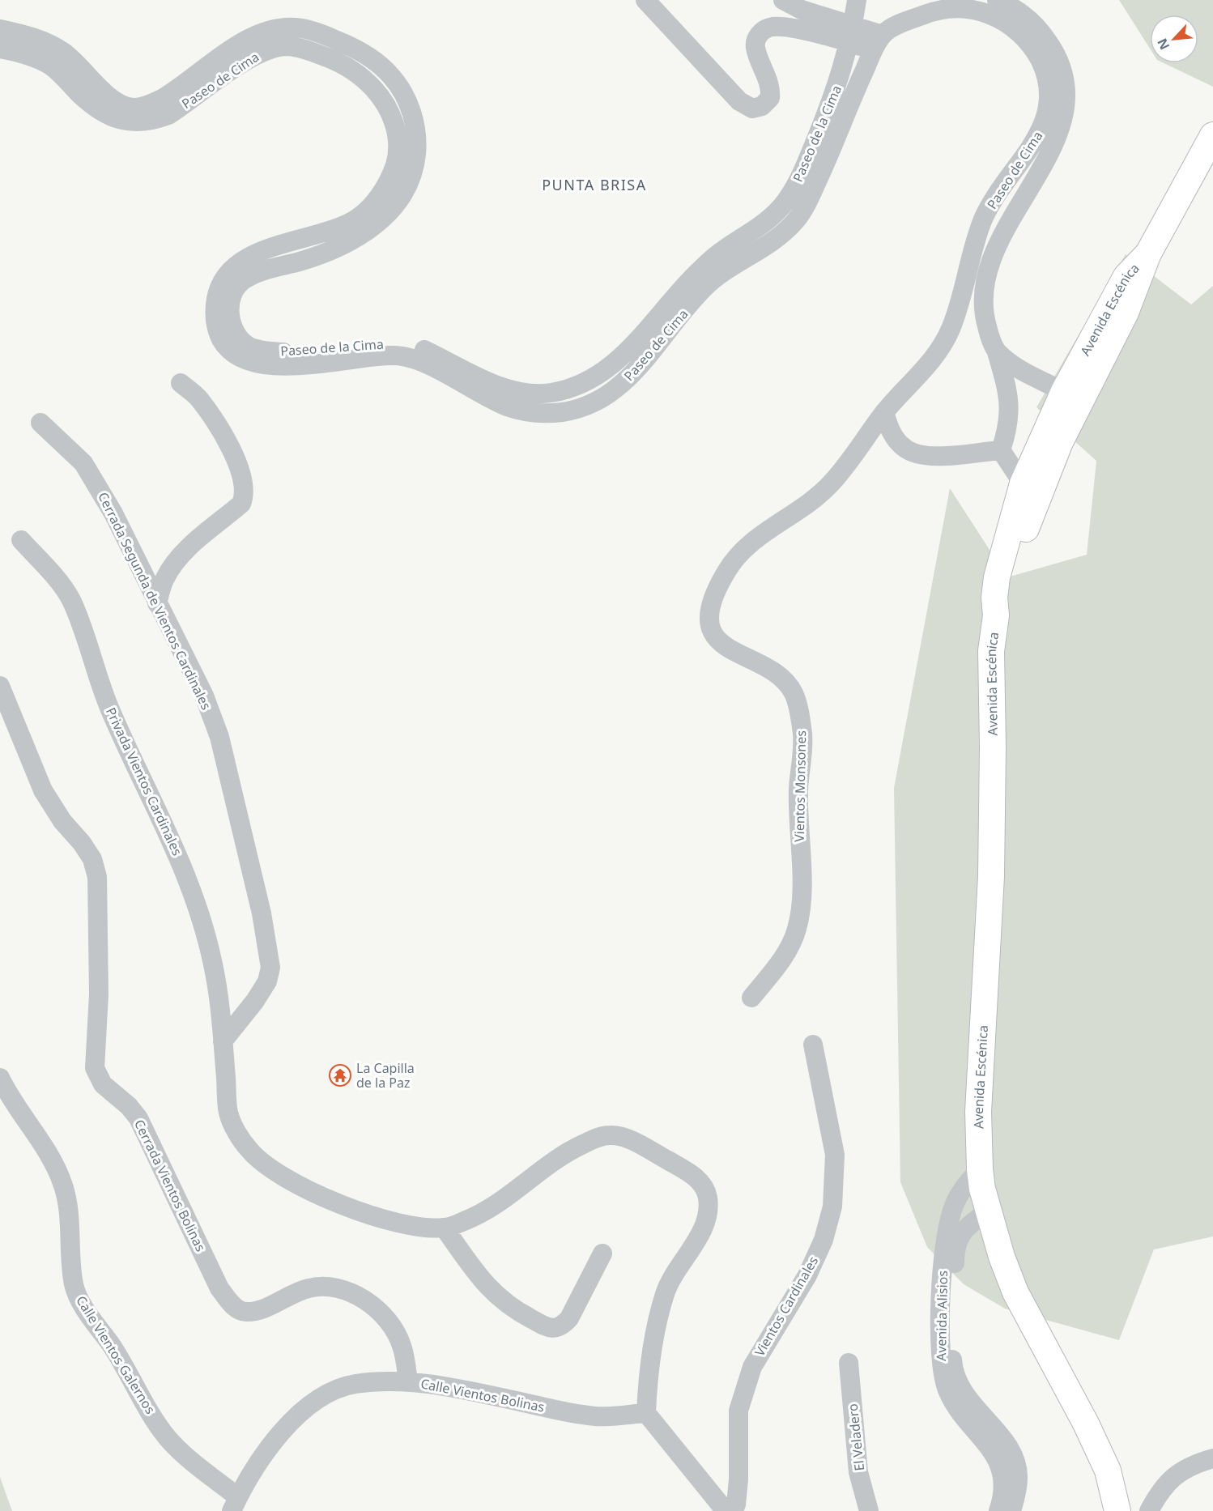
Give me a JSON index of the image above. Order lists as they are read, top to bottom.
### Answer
{
  "streets": {
    "main road": ["Avenida Escénica"],
    "street": [
      "Paseo de Cima",
      "Paseo de la Cima",
      "Cerrada Segunda de Vientos Cardinales",
      "Privada Vientos Cardinales",
      "Vientos Monsones",
      "Cerrada Vientos Bolinas",
      "Vientos Cardinales",
      "Avenida Alisios",
      "Calle Vientos Galernos",
      "Calle Vientos Bolinas",
      "El Veladero"
    ]
  },
  "crossings": [
    ["Paseo de Cima", "Paseo de la Cima"],
    ["Paseo de Cima", "Vientos Monsones"],
    ["Avenida Escénica", "Avenida Alisios"],
    ["Cerrada Segunda de Vientos Cardinales", "Privada Vientos Cardinales"],
    ["Cerrada Vientos Bolinas", "Calle Vientos Bolinas"],
    ["Calle Vientos Galernos", "Calle Vientos Bolinas"]
  ],
  "districts": ["PUNTA BRISA"],
  "places": {
    "temple": ["La Capilla de la Paz"]
  },
  "north": "bottom left"
}
